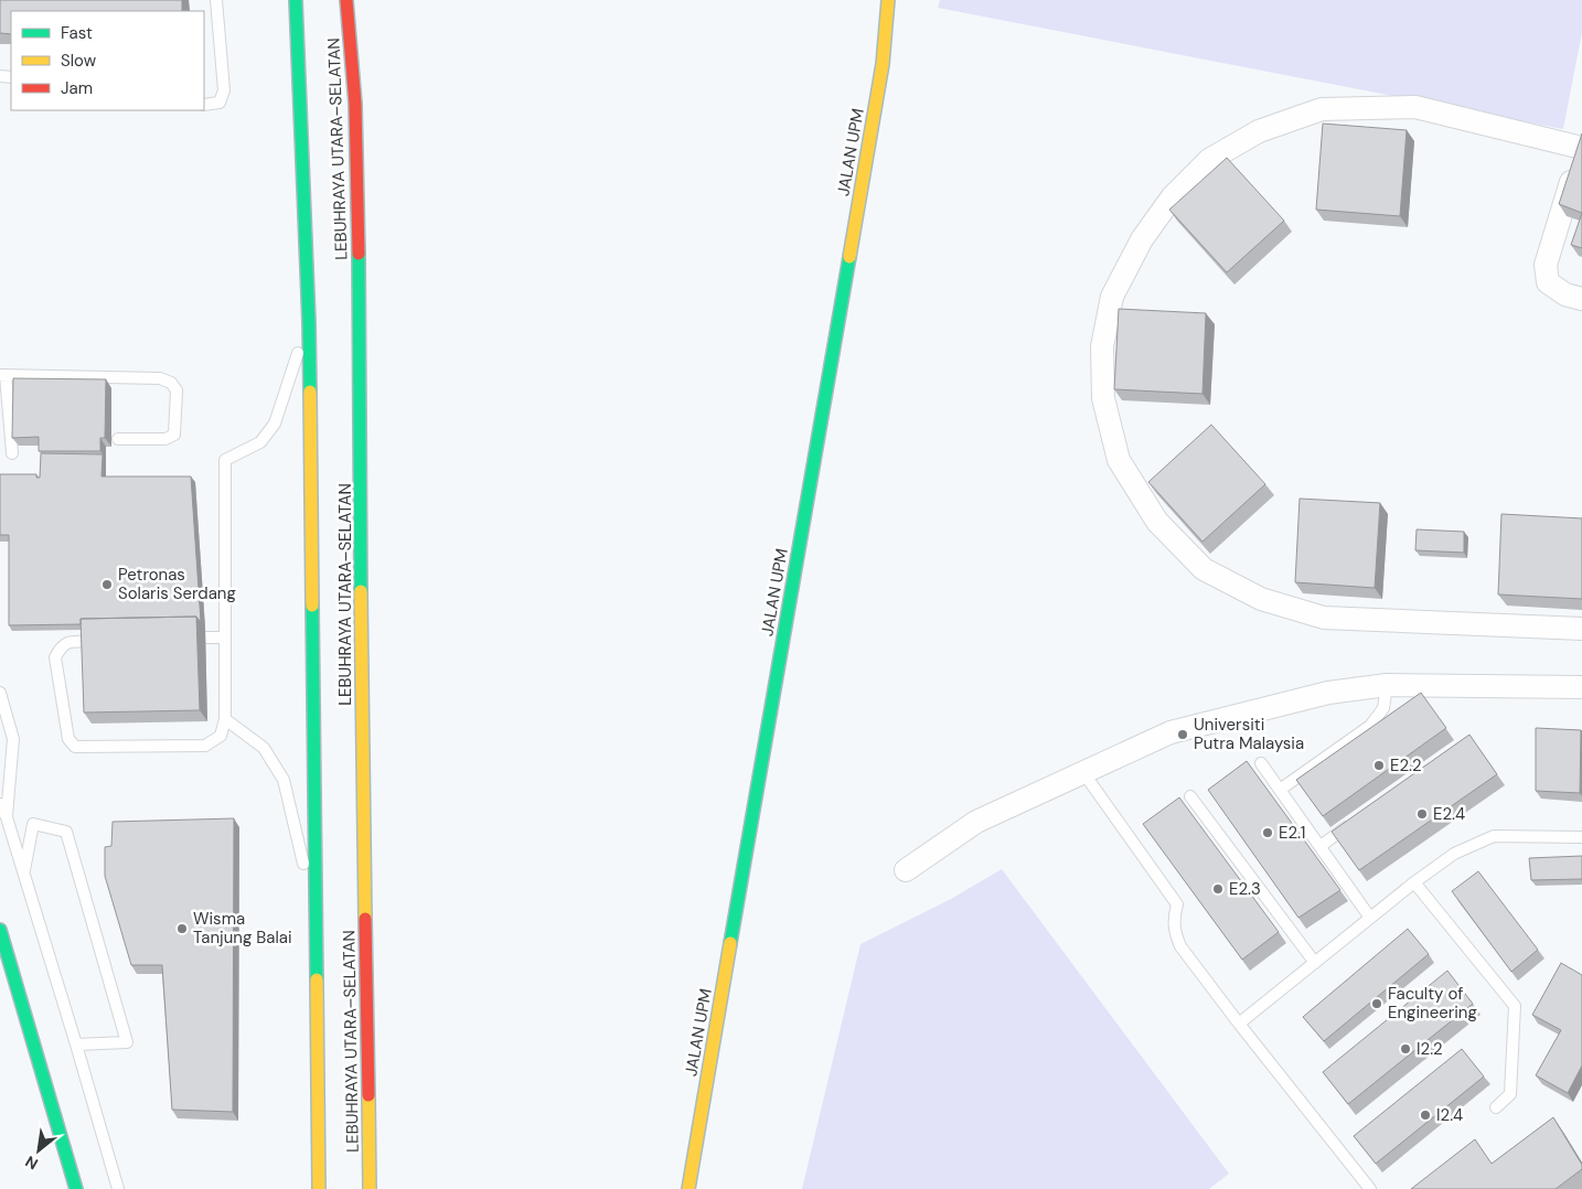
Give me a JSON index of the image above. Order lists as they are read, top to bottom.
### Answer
{
  "streets": {
    "main road": ["LEBUHRAYA UTARA–SELATAN", "JALAN UPM"]
  },
  "places": [
    "Petronas Solaris Serdang",
    "Universiti Putra Malaysia",
    "E2.2",
    "E2.4",
    "E2.1",
    "E2.3",
    "Wisma Tanjung Balai",
    "Faculty of Engineering",
    "I2.2",
    "I2.4"
  ],
  "legend": ["Fast", "Slow", "Jam"],
  "north": "bottom left"
}
